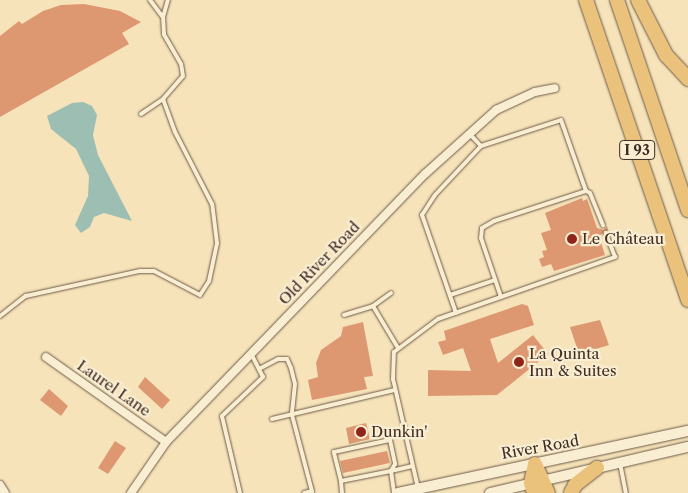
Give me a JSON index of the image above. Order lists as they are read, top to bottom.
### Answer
{
  "streets": {
    "highway": ["I 93"],
    "main road": ["River Road"],
    "street": ["Old River Road", "Laurel Lane"]
  },
  "crossings": [
    ["Old River Road", "Laurel Lane"]
  ],
  "places": ["Le Château", "La Quinta Inn & Suites", "Dunkin'"]
}
